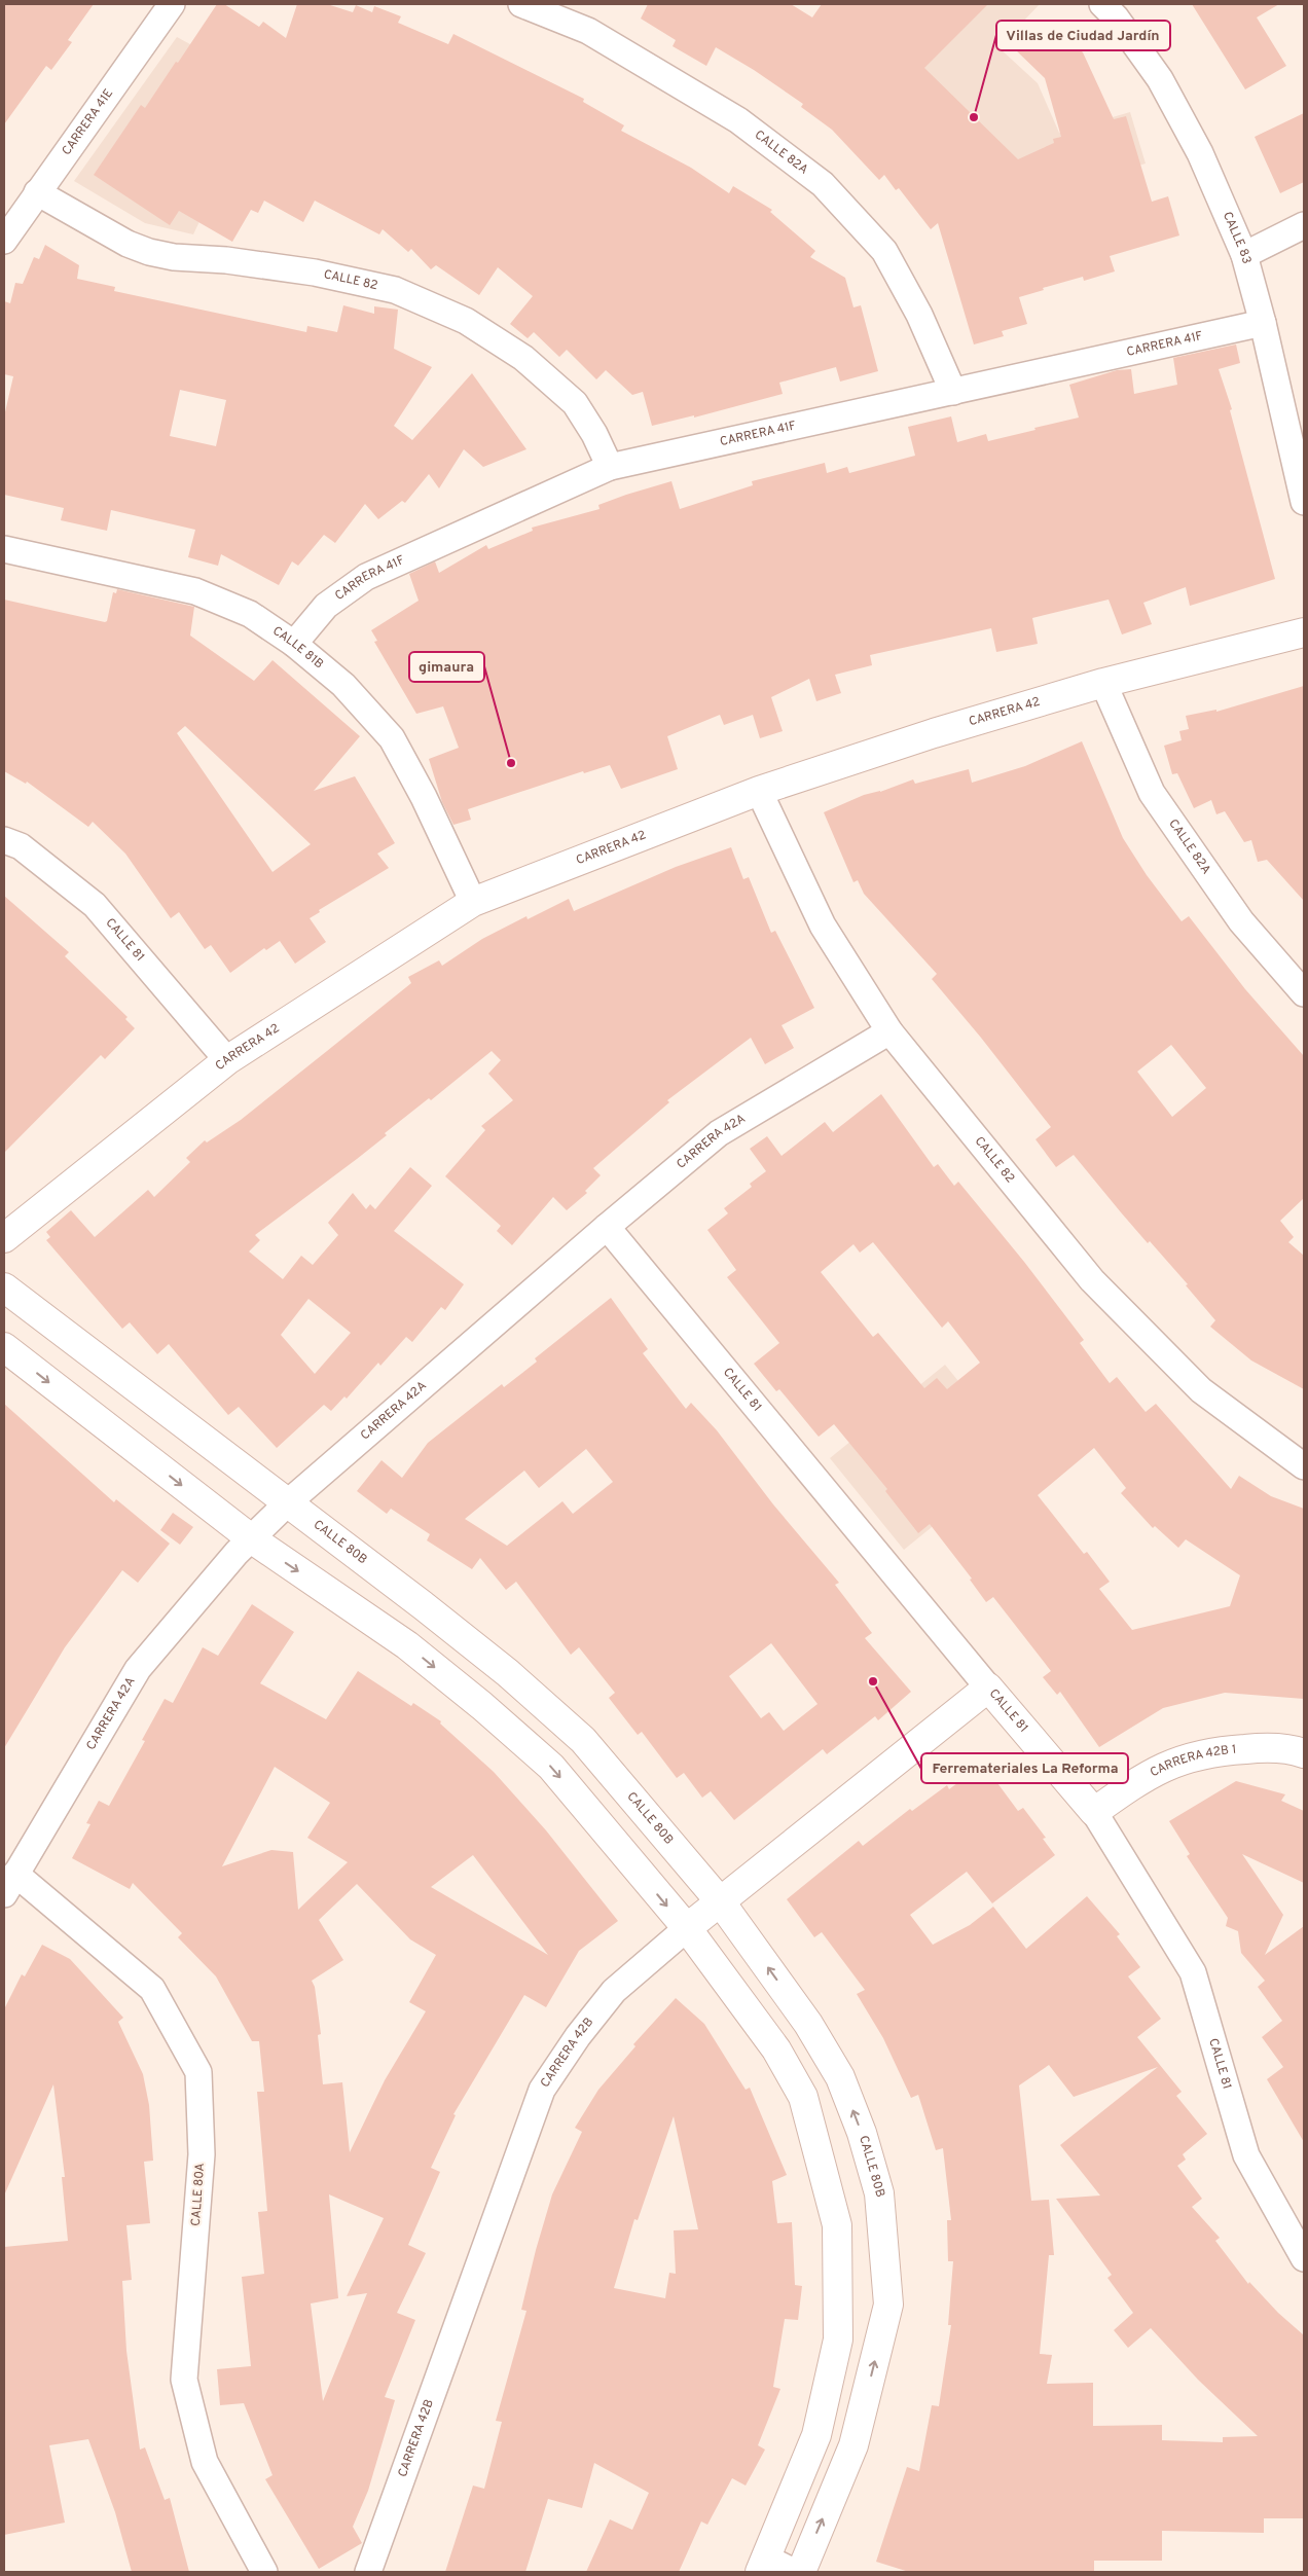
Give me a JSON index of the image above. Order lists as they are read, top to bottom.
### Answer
{
  "streets": {
    "main road": [
      "CARRERA 42",
      "CALLE 81",
      "CALLE 80B",
      "CARRERA 42B 1",
      "CARRERA 42B"
    ],
    "street": [
      "CARRERA 41E",
      "CALLE 82A",
      "CALLE 83",
      "CALLE 82",
      "CARRERA 41F",
      "CALLE 81B",
      "CARRERA 42A",
      "CALLE 80A"
    ]
  },
  "crossings": [
    ["CARRERA 41E", "CALLE 82"],
    ["CALLE 82A", "CARRERA 41F"],
    ["CALLE 82A", "CARRERA 42"],
    ["CALLE 83", "CARRERA 41F"],
    ["CALLE 82", "CARRERA 41F"],
    ["CALLE 82", "CARRERA 42"],
    ["CALLE 82", "CARRERA 42A"],
    ["CARRERA 41F", "CALLE 81B"],
    ["CALLE 81B", "CARRERA 42"],
    ["CARRERA 42", "CALLE 81"],
    ["CALLE 81", "CARRERA 42A"],
    ["CALLE 81", "CARRERA 42B 1"],
    ["CALLE 81", "CARRERA 42B"],
    ["CARRERA 42A", "CALLE 80B"],
    ["CARRERA 42A", "CALLE 80A"],
    ["CALLE 80B", "CARRERA 42B"]
  ],
  "places": ["Villas de Ciudad Jardín", "gimaura", "Ferremateriales La Reforma"]
}
